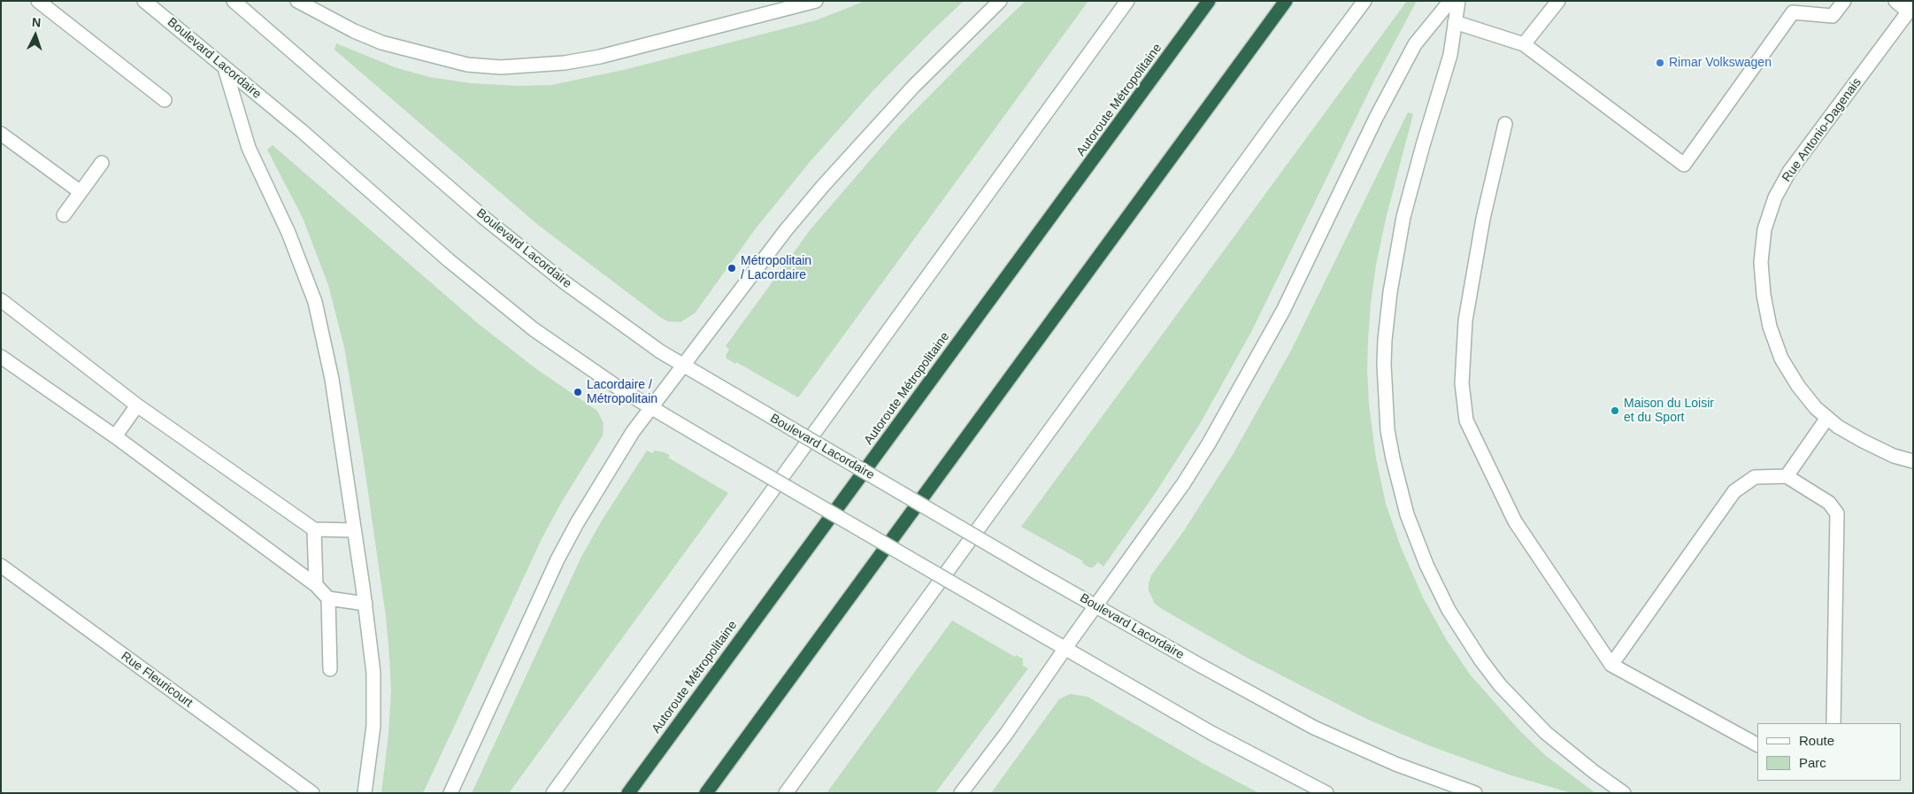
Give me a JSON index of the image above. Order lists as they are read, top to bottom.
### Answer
{
  "streets": {
    "highway": ["Autoroute Métropolitaine"],
    "main road": ["Boulevard Lacordaire", "Rue Antonio-Dagenais", "Rue Fleuricourt"]
  },
  "places": [
    "Rimar Volkswagen",
    "Métropolitain / Lacordaire",
    "Lacordaire / Métropolitain",
    "Maison du Loisir et du Sport"
  ],
  "legend": ["Route", "Parc"],
  "north": "top"
}
